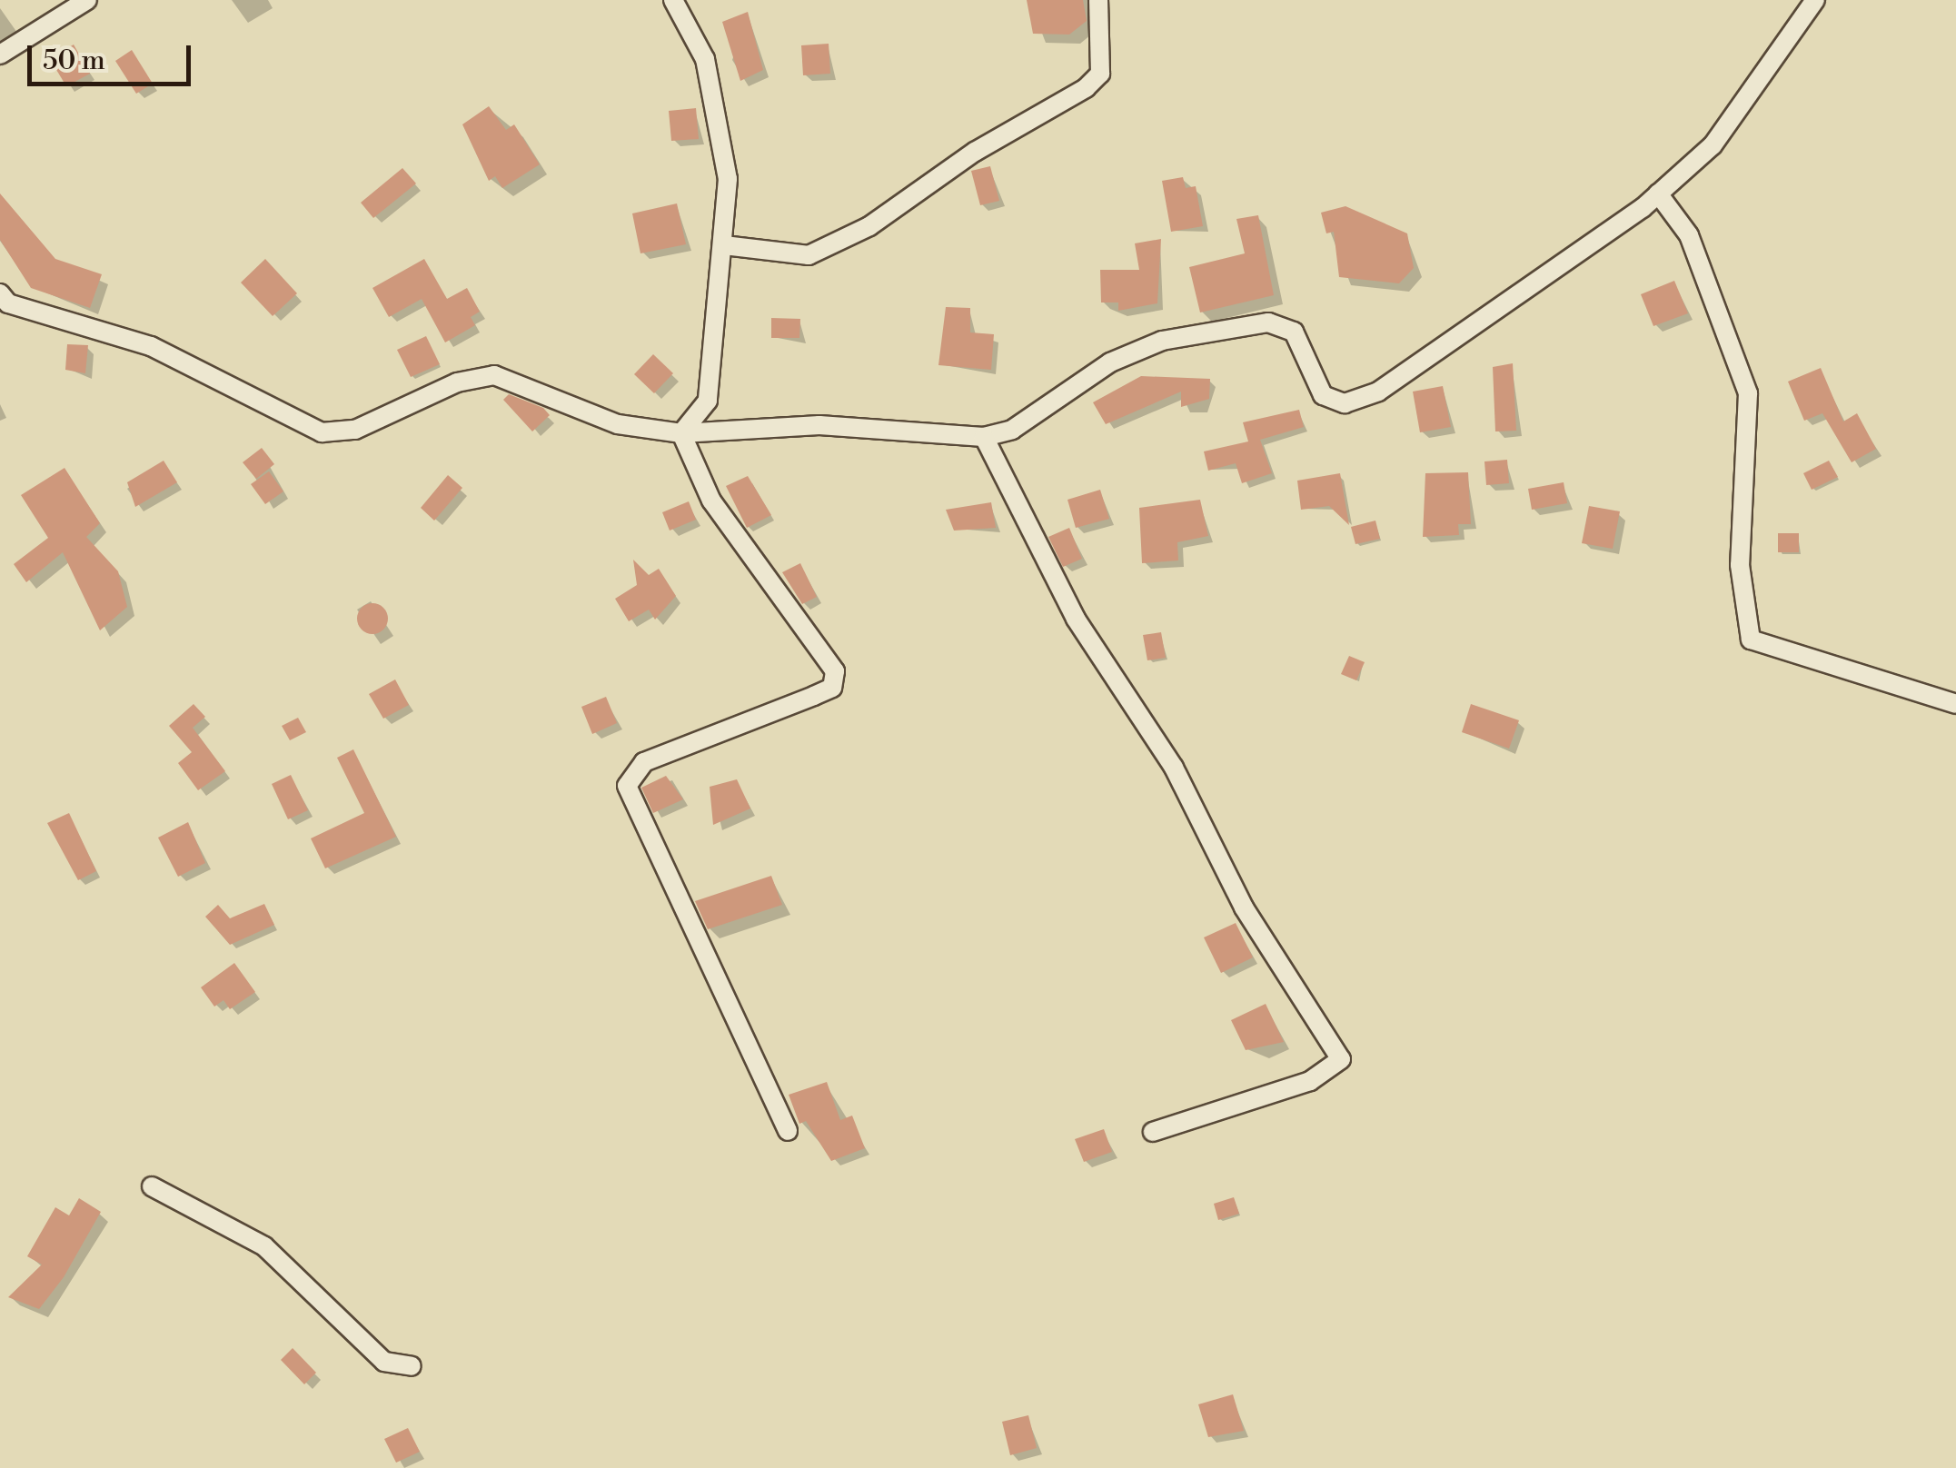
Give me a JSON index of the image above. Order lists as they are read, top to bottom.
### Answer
{
  "scale_bar": "50 m"
}
